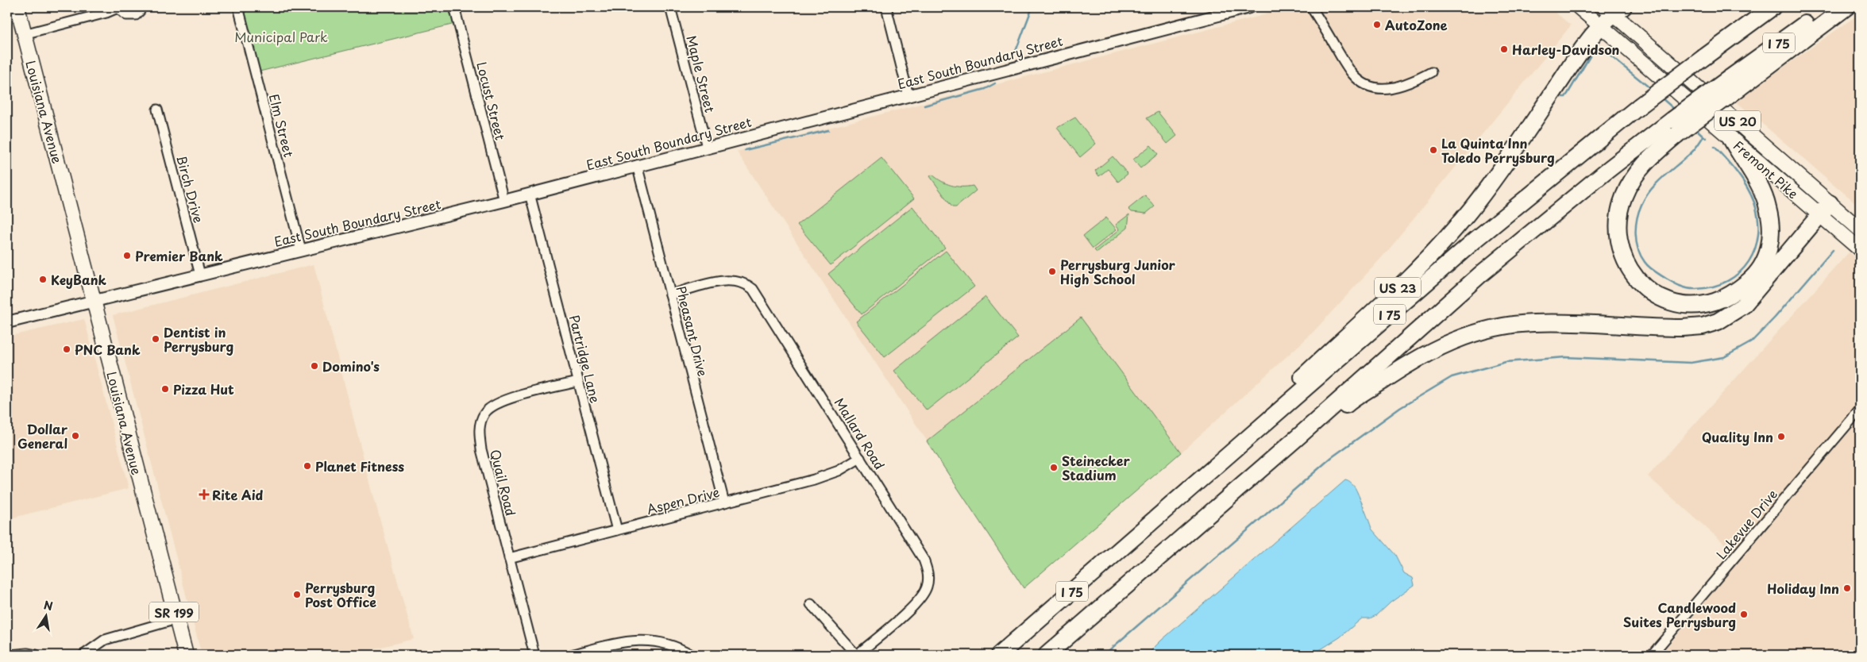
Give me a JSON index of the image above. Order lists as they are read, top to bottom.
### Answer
{
  "streets": {
    "highway": ["I 75", "US 23"],
    "main road": [
      "Louisiana Avenue",
      "US 20",
      "Fremont Pike",
      "SR 199"
    ],
    "street": [
      "East South Boundary Street",
      "Maple Street",
      "Locust Street",
      "Elm Street",
      "Birch Drive",
      "Pheasant Drive",
      "Partridge Lane",
      "Mallard Road",
      "Quail Road",
      "Aspen Drive",
      "Lakevue Drive"
    ]
  },
  "crossings": [
    ["I 75", "US 23"],
    ["East South Boundary Street", "Maple Street"],
    ["East South Boundary Street", "Locust Street"],
    ["East South Boundary Street", "Louisiana Avenue"],
    ["East South Boundary Street", "Elm Street"],
    ["East South Boundary Street", "Birch Drive"],
    ["East South Boundary Street", "Pheasant Drive"],
    ["East South Boundary Street", "Partridge Lane"],
    ["US 20", "Fremont Pike"],
    ["US 20", "US 23"],
    ["Fremont Pike", "US 23"],
    ["Pheasant Drive", "Mallard Road"],
    ["Pheasant Drive", "Aspen Drive"],
    ["Partridge Lane", "Quail Road"],
    ["Partridge Lane", "Aspen Drive"],
    ["Mallard Road", "Aspen Drive"],
    ["Quail Road", "Aspen Drive"]
  ],
  "parks": ["Municipal Park"],
  "places": {
    "other": [
      "AutoZone",
      "Harley-Davidson",
      "La Quinta Inn Toledo Perrysburg",
      "Premier Bank",
      "Perrysburg Junior High School",
      "KeyBank",
      "Dentist in Perrysburg",
      "PNC Bank",
      "Domino's",
      "Pizza Hut",
      "Dollar General",
      "Quality Inn",
      "Planet Fitness",
      "Steinecker Stadium",
      "Holiday Inn",
      "Perrysburg Post Office",
      "Candlewood Suites Perrysburg"
    ],
    "health": ["Rite Aid"]
  },
  "north": "top"
}
